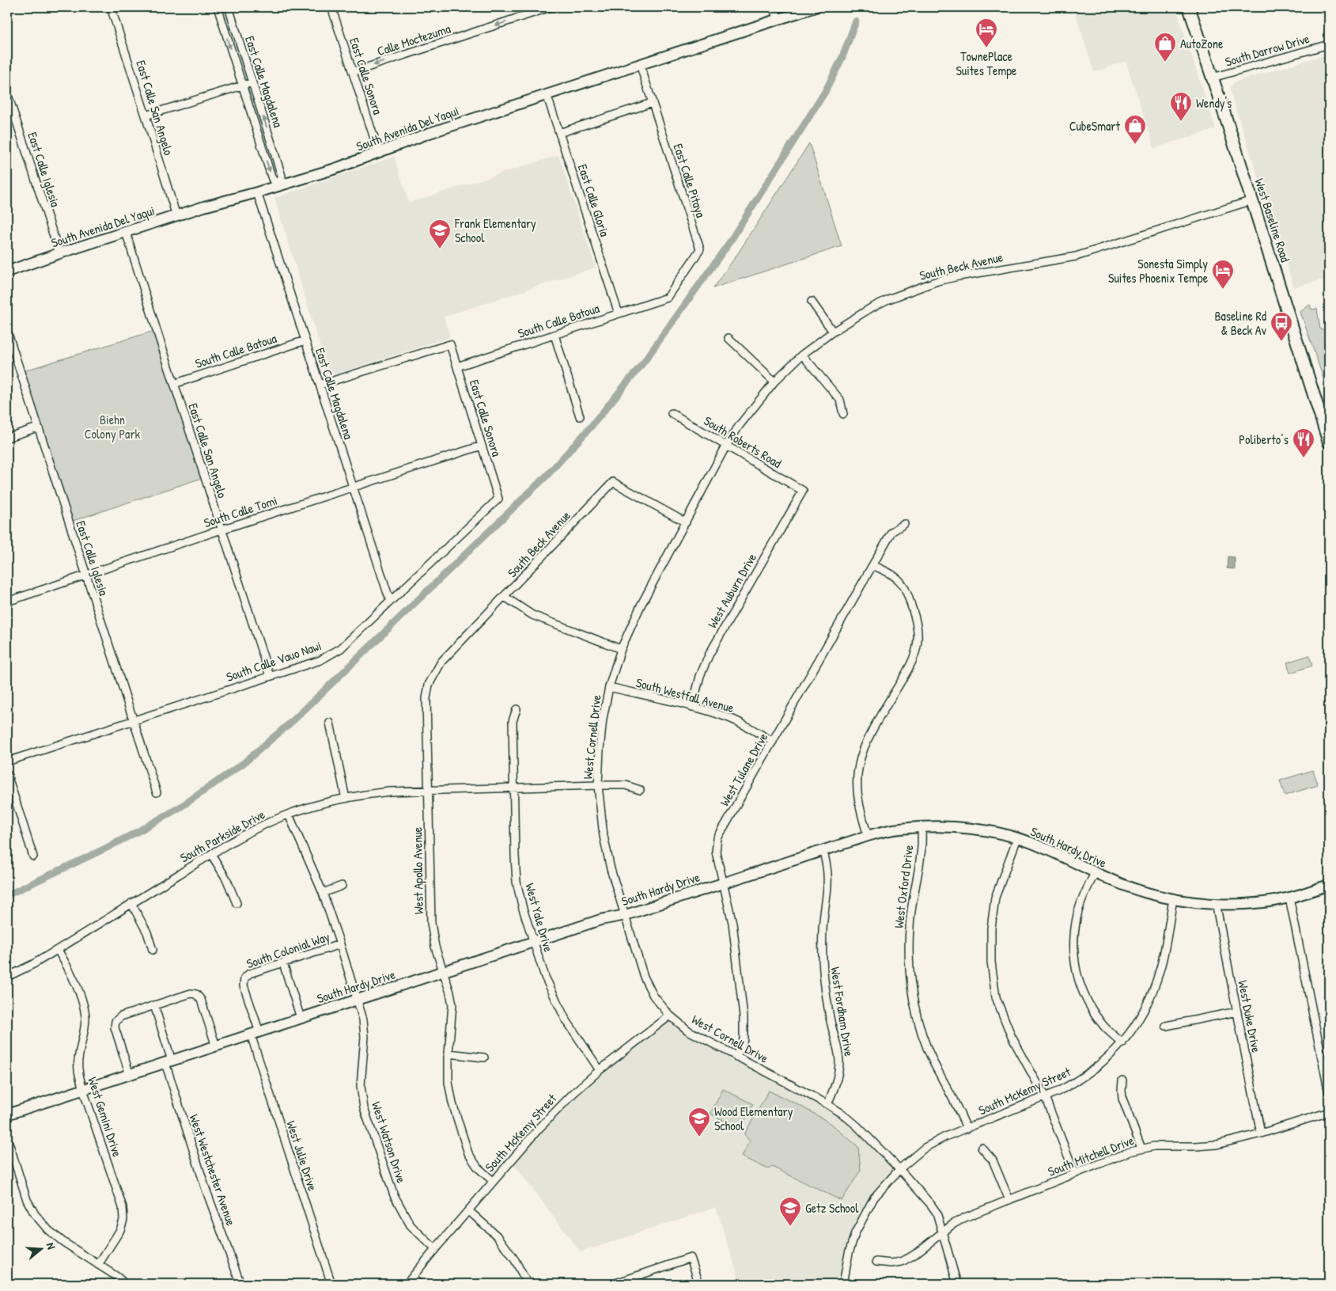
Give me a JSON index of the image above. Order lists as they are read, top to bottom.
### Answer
{
  "streets": {
    "main road": ["West Baseline Road"],
    "street": [
      "Calle Moctezuma",
      "South Darrow Drive",
      "East Calle Sonora",
      "East Calle Magdalena",
      "East Calle San Angelo",
      "South Avenida Del Yaqui",
      "East Calle Iglesia",
      "East Calle Pitaya",
      "East Calle Gloria",
      "South Beck Avenue",
      "South Calle Batoua",
      "South Roberts Road",
      "South Calle Tomi",
      "West Auburn Drive",
      "South Calle Vauo Nawi",
      "South Westfall Avenue",
      "West Cornell Drive",
      "West Tulane Drive",
      "South Parkside Drive",
      "South Hardy Drive",
      "West Apollo Avenue",
      "West Oxford Drive",
      "West Yale Drive",
      "South Colonial Way",
      "West Fordham Drive",
      "West Duke Drive",
      "South McKemy Street",
      "West Gemini Drive",
      "West Watson Drive",
      "West Julie Drive",
      "South Mitchell Drive",
      "West Westchester Avenue"
    ]
  },
  "crossings": [
    ["Calle Moctezuma", "East Calle Sonora"],
    ["South Darrow Drive", "West Baseline Road"],
    ["East Calle Sonora", "East Calle Magdalena"],
    ["East Calle Sonora", "South Avenida Del Yaqui"],
    ["East Calle Sonora", "South Calle Batoua"],
    ["East Calle Sonora", "South Calle Tomi"],
    ["East Calle Sonora", "South Calle Vauo Nawi"],
    ["East Calle Magdalena", "South Avenida Del Yaqui"],
    ["East Calle Magdalena", "South Calle Batoua"],
    ["East Calle Magdalena", "South Calle Tomi"],
    ["East Calle Magdalena", "South Calle Vauo Nawi"],
    ["East Calle San Angelo", "South Avenida Del Yaqui"],
    ["East Calle San Angelo", "South Calle Batoua"],
    ["East Calle San Angelo", "South Calle Tomi"],
    ["East Calle San Angelo", "South Calle Vauo Nawi"],
    ["South Avenida Del Yaqui", "East Calle Iglesia"],
    ["South Avenida Del Yaqui", "East Calle Pitaya"],
    ["South Avenida Del Yaqui", "East Calle Gloria"],
    ["East Calle Iglesia", "South Calle Tomi"],
    ["East Calle Iglesia", "South Calle Vauo Nawi"],
    ["East Calle Pitaya", "South Calle Batoua"],
    ["East Calle Gloria", "South Calle Batoua"],
    ["West Baseline Road", "South Beck Avenue"],
    ["South Beck Avenue", "South Roberts Road"],
    ["South Beck Avenue", "West Cornell Drive"],
    ["South Beck Avenue", "West Apollo Avenue"],
    ["South Roberts Road", "West Auburn Drive"],
    ["South Roberts Road", "West Cornell Drive"],
    ["West Auburn Drive", "South Westfall Avenue"],
    ["South Westfall Avenue", "West Cornell Drive"],
    ["South Westfall Avenue", "West Tulane Drive"],
    ["West Cornell Drive", "West Tulane Drive"],
    ["West Cornell Drive", "South Parkside Drive"],
    ["West Cornell Drive", "South Hardy Drive"],
    ["West Cornell Drive", "West Fordham Drive"],
    ["West Cornell Drive", "South McKemy Street"],
    ["West Tulane Drive", "South Hardy Drive"],
    ["South Parkside Drive", "West Apollo Avenue"],
    ["South Parkside Drive", "West Yale Drive"],
    ["South Parkside Drive", "West Gemini Drive"],
    ["South Parkside Drive", "West Watson Drive"],
    ["South Hardy Drive", "West Apollo Avenue"],
    ["South Hardy Drive", "West Oxford Drive"],
    ["South Hardy Drive", "West Yale Drive"],
    ["South Hardy Drive", "West Fordham Drive"],
    ["South Hardy Drive", "West Duke Drive"],
    ["South Hardy Drive", "South McKemy Street"],
    ["South Hardy Drive", "West Gemini Drive"],
    ["South Hardy Drive", "West Watson Drive"],
    ["South Hardy Drive", "West Julie Drive"],
    ["South Hardy Drive", "West Westchester Avenue"],
    ["West Apollo Avenue", "South McKemy Street"],
    ["West Oxford Drive", "South McKemy Street"],
    ["West Yale Drive", "South McKemy Street"],
    ["South Colonial Way", "West Watson Drive"],
    ["South Colonial Way", "West Julie Drive"],
    ["West Duke Drive", "South Mitchell Drive"],
    ["South McKemy Street", "West Watson Drive"]
  ],
  "one_way": ["Calle Moctezuma"],
  "parks": ["Biehn Colony Park"],
  "places": {
    "hotel": ["TownePlace Suites Tempe", "Sonesta Simply Suites Phoenix Tempe"],
    "shop": ["AutoZone", "CubeSmart"],
    "restaurant": ["Wendy's", "Poliberto’s"],
    "school or university": ["Frank Elementary School", "Wood Elementary School", "Getz School"],
    "bus stop": ["Baseline Rd & Beck Av"]
  },
  "north": "right"
}
